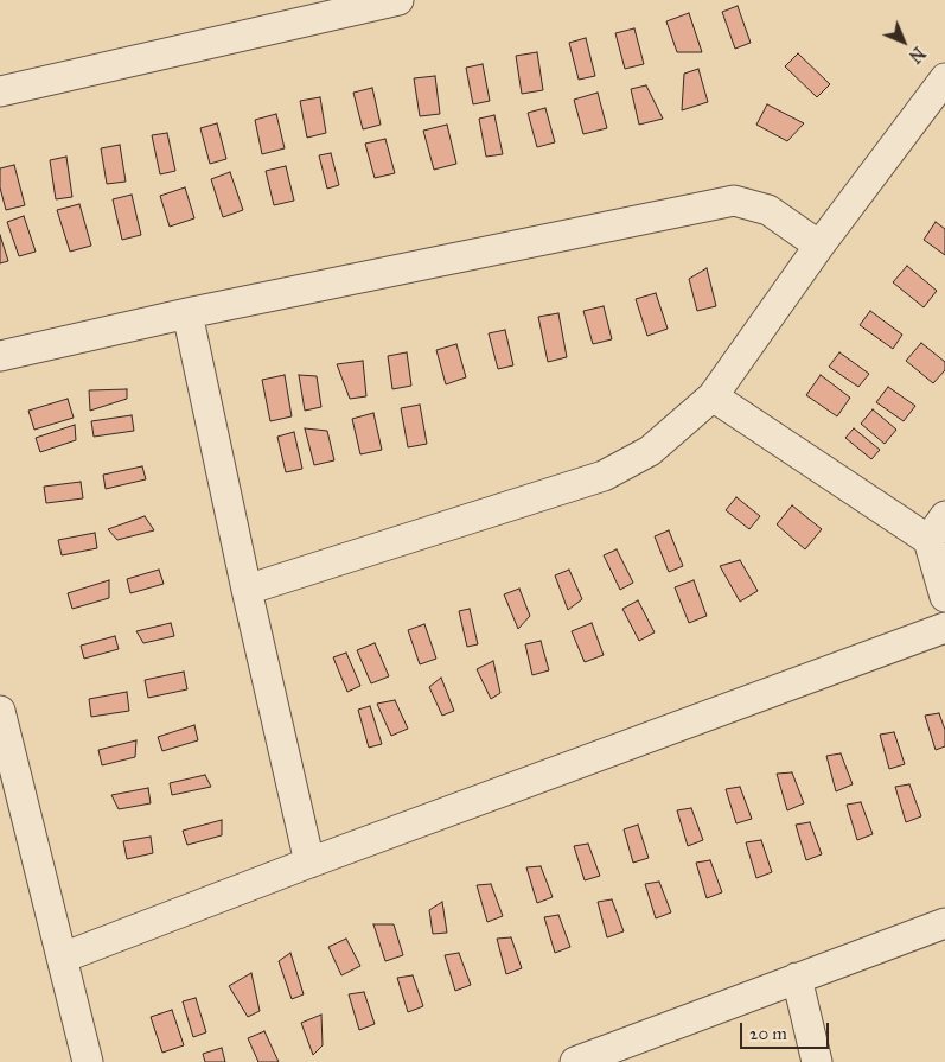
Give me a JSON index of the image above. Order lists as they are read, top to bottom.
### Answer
{
  "scale_bar": "20 m",
  "north": "bottom right"
}
